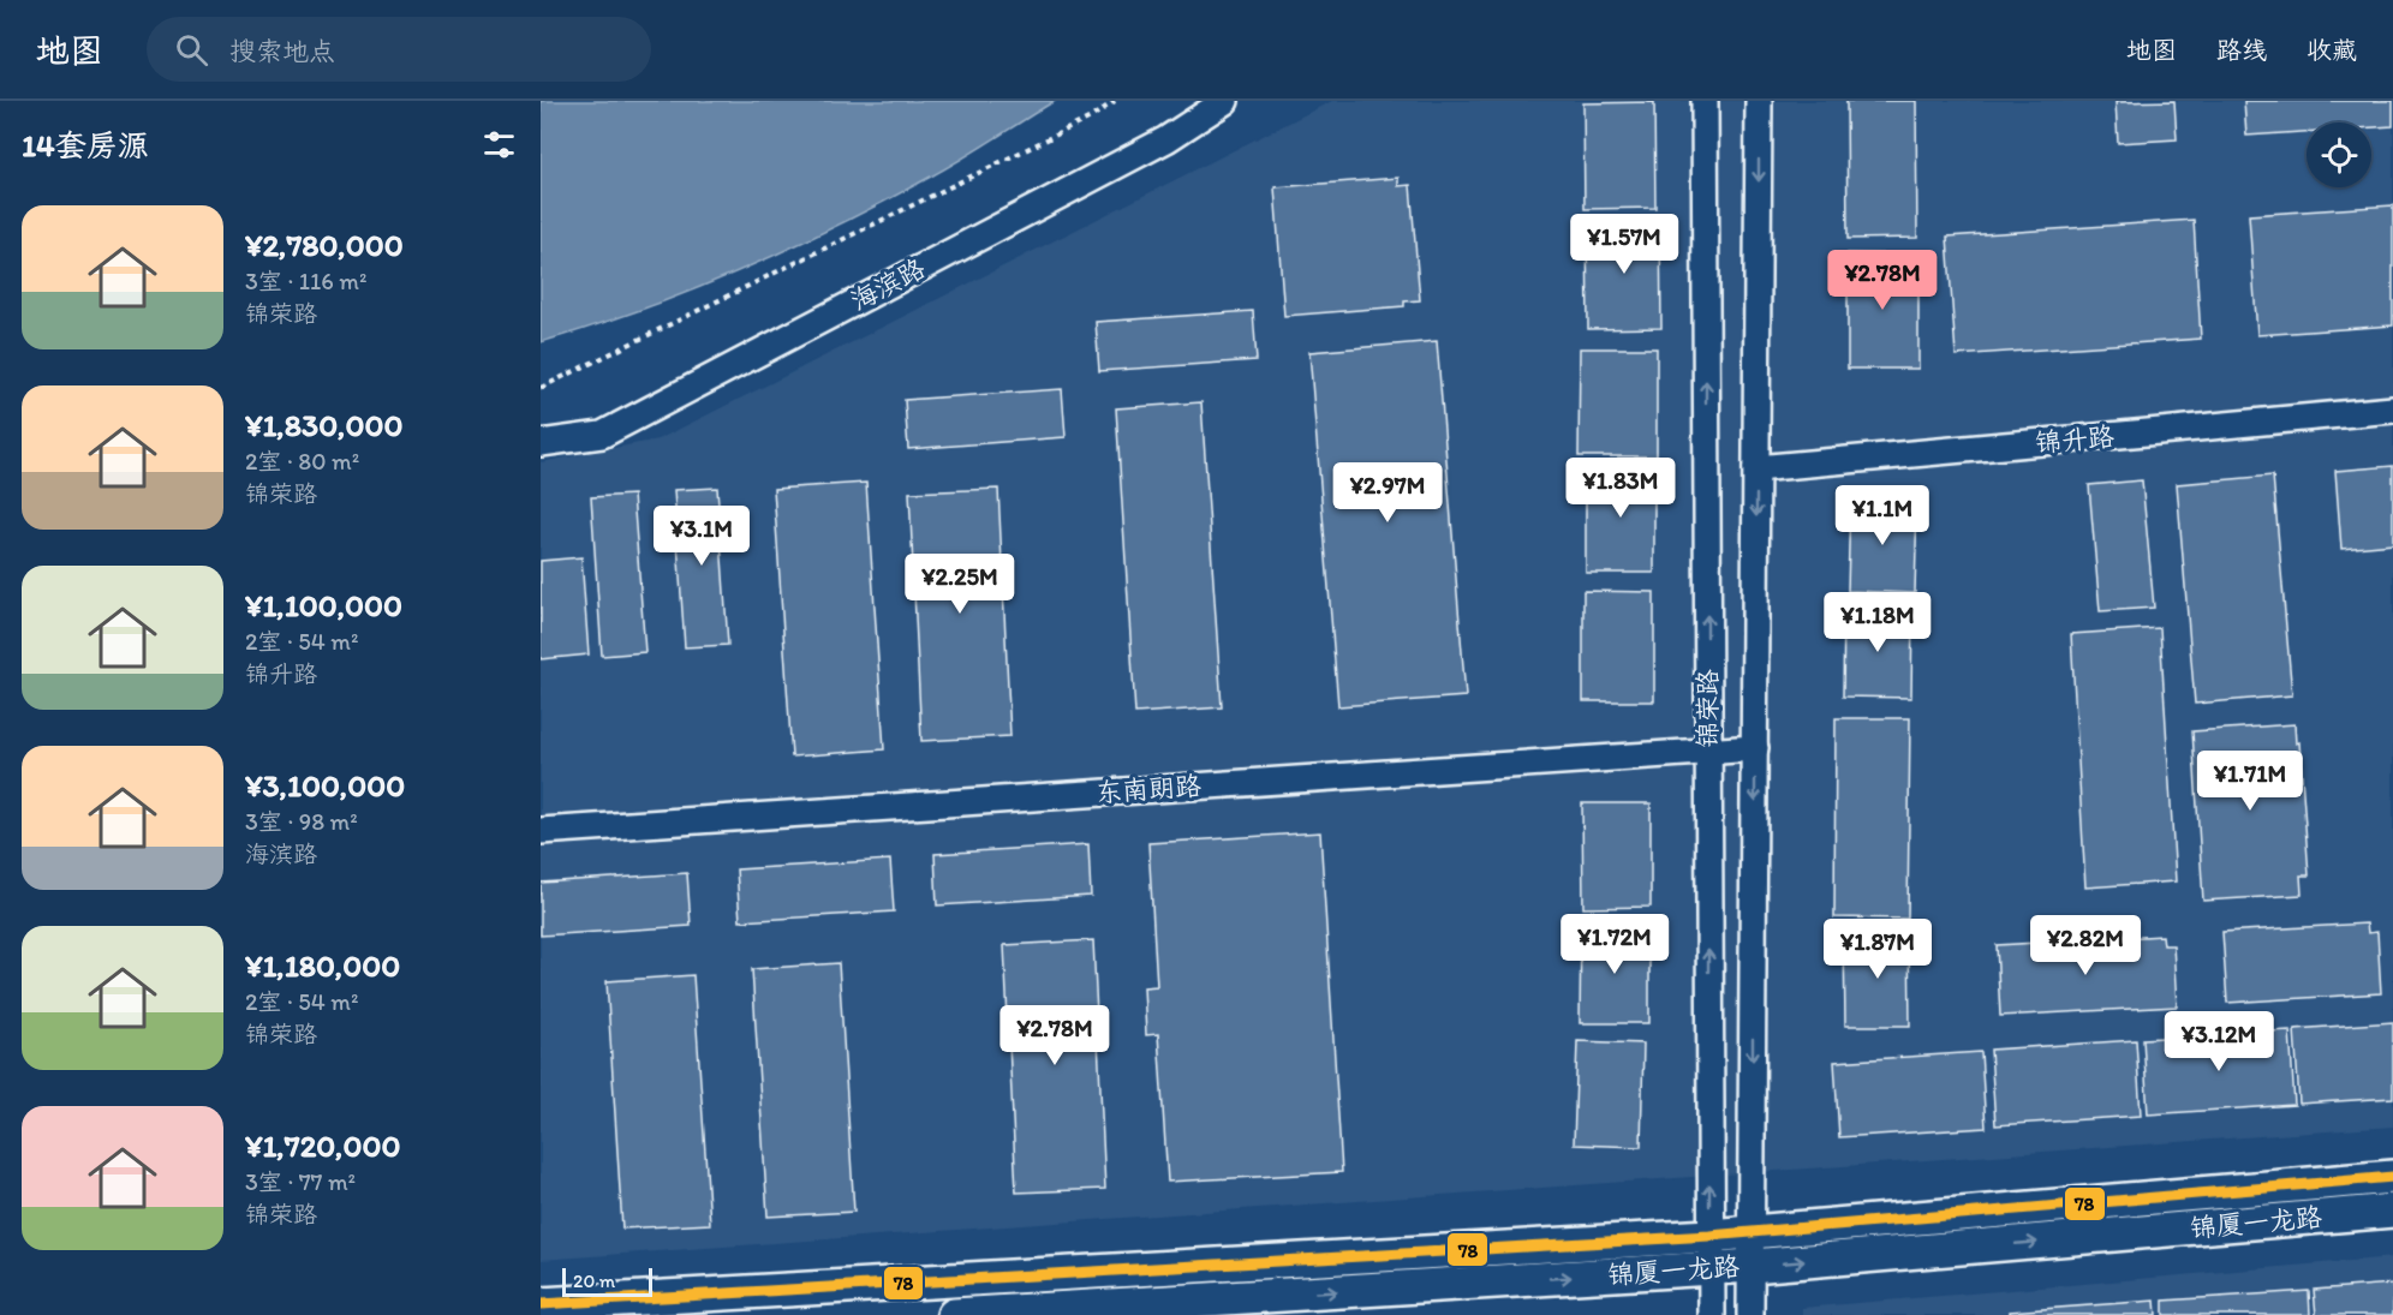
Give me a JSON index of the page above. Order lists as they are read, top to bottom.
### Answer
{
  "streets": {
    "street": [
      "海滨路",
      "锦升路",
      "锦荣路",
      "东南朗路",
      "锦厦一龙路"
    ]
  },
  "crossings": [
    ["锦升路", "锦荣路"],
    ["锦荣路", "东南朗路"],
    ["锦荣路", "锦厦一龙路"]
  ],
  "lines": ["transit line 78"],
  "scale_bar": "20 m",
  "page": {
    "header": "地图",
    "search": "搜索地点",
    "nav": ["地图", "路线", "收藏"],
    "heading": "14套房源",
    "list": [
      {
        "name": "¥2,780,000",
        "note": "3室 · 116 m² · 锦荣路"
      },
      {
        "name": "¥1,830,000",
        "note": "2室 · 80 m² · 锦荣路"
      },
      {
        "name": "¥1,100,000",
        "note": "2室 · 54 m² · 锦升路"
      },
      {
        "name": "¥3,100,000",
        "note": "3室 · 98 m² · 海滨路"
      },
      {
        "name": "¥1,180,000",
        "note": "2室 · 54 m² · 锦荣路"
      },
      {
        "name": "¥1,720,000",
        "note": "3室 · 77 m² · 锦荣路"
      }
    ],
    "price": [
      "¥1.57M",
      "¥2.78M",
      "¥1.83M",
      "¥2.97M",
      "¥1.1M",
      "¥3.1M",
      "¥2.25M",
      "¥1.18M",
      "¥1.71M",
      "¥1.72M",
      "¥2.82M",
      "¥1.87M",
      "¥2.78M",
      "¥3.12M"
    ],
    "scale": "20 m"
  }
}
